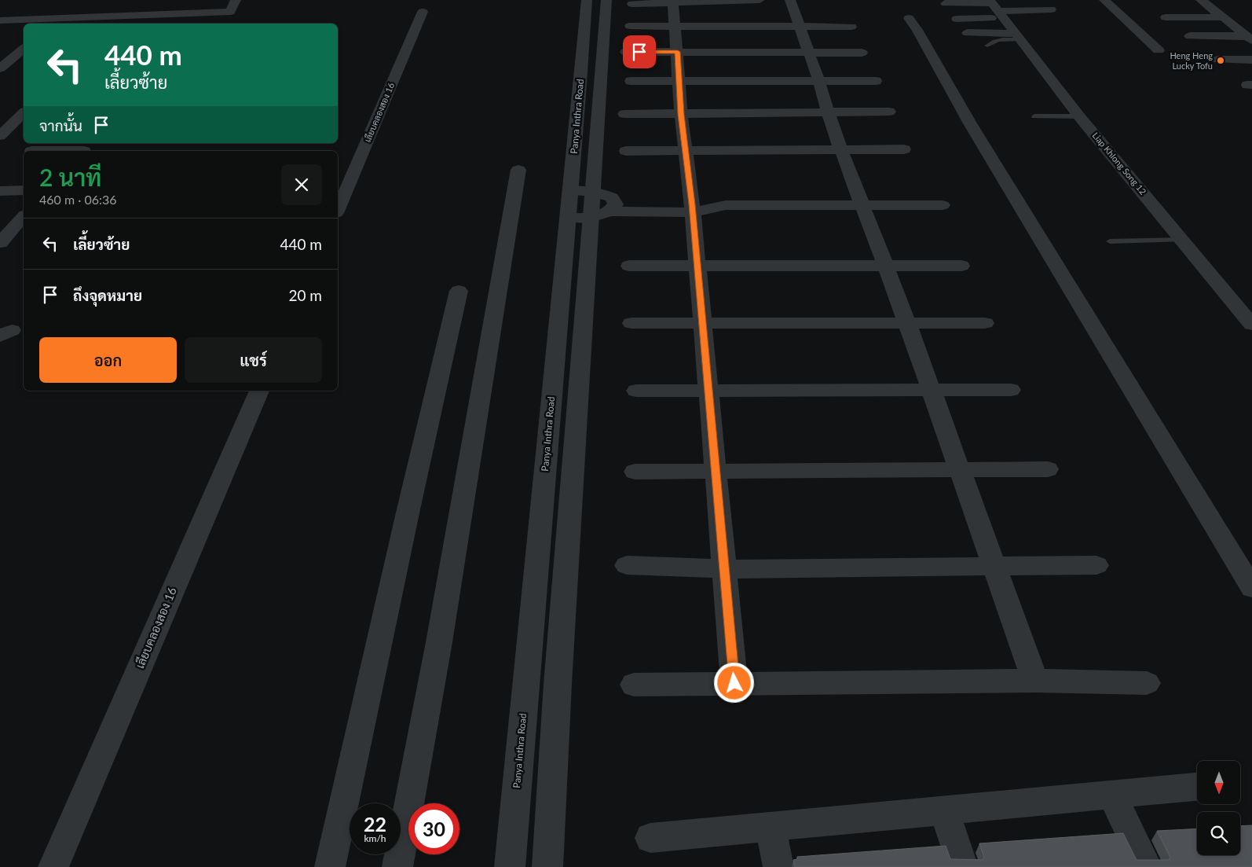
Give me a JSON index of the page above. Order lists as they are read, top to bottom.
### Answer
{
  "streets": {
    "street": ["เลียบคลองสอง 16", "Panya Inthra Road", "Liap Khlong Song 12"]
  },
  "places": ["Heng Heng Lucky Tofu"],
  "north": "bottom",
  "page": {
    "turn": ["440 m", "เลี้ยวซ้าย"],
    "then": "จากนั้น",
    "heading": ["2 นาที", "460 m · 06:36"],
    "list": [
      {
        "name": "เลี้ยวซ้าย",
        "value": "440 m"
      },
      {
        "name": "ถึงจุดหมาย",
        "value": "20 m"
      }
    ],
    "buttons": ["ออก", "แชร์"],
    "speed": "22 km/h",
    "limit": "30"
  }
}
